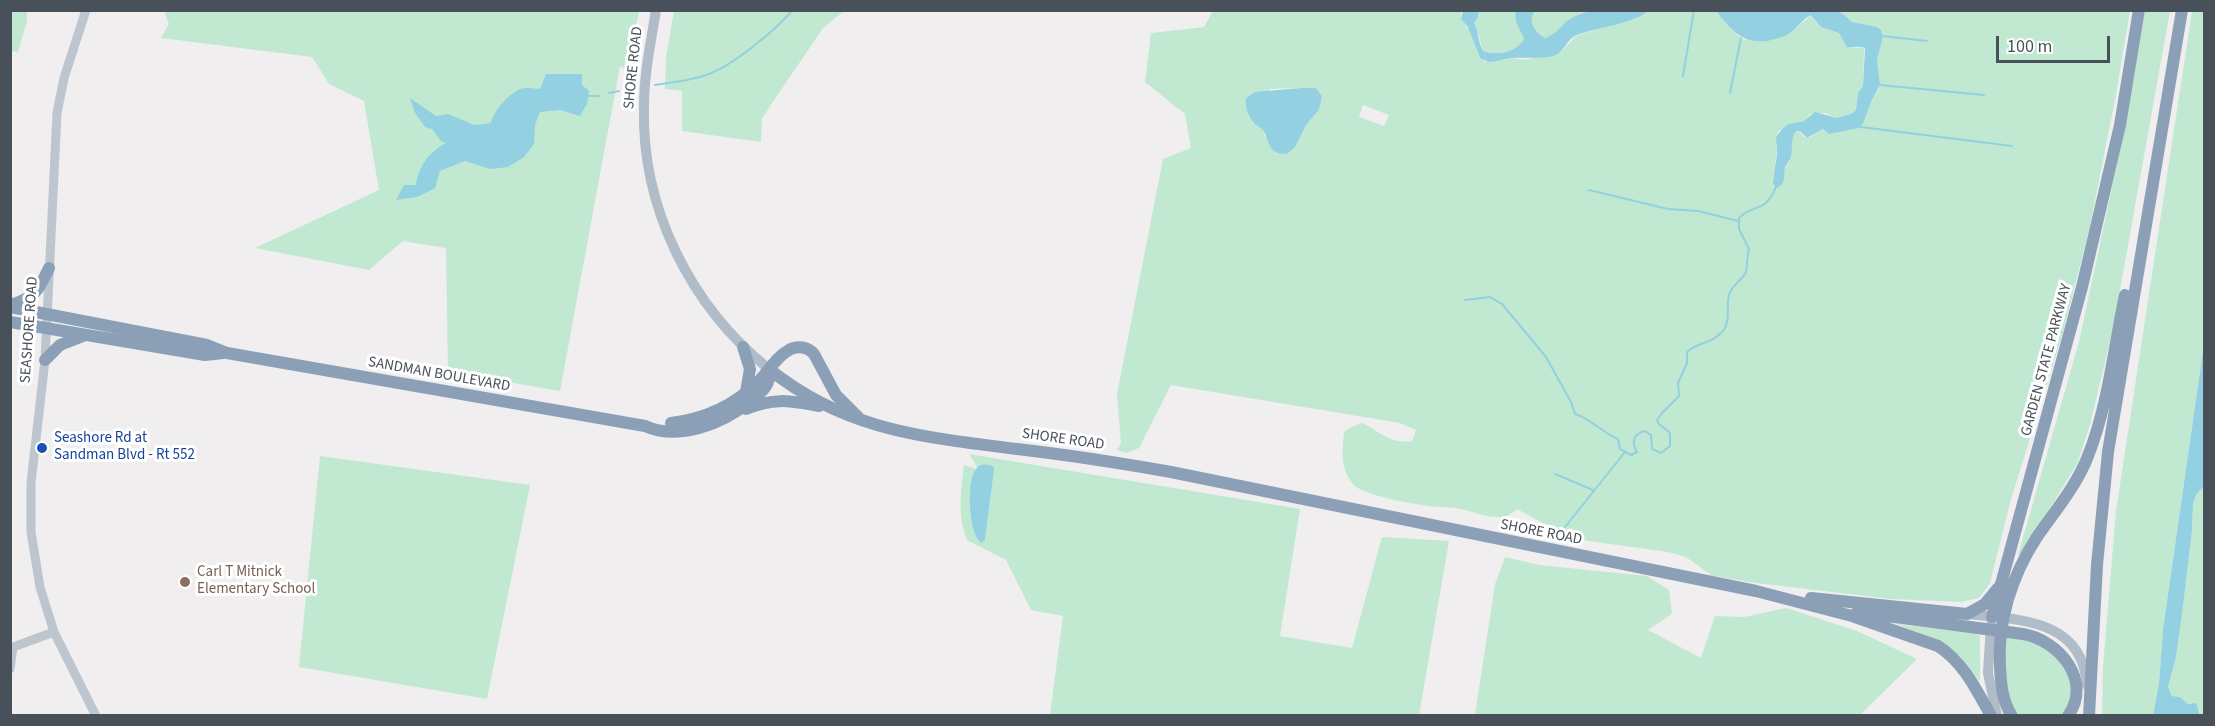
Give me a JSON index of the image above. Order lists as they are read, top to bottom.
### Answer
{
  "streets": {
    "highway": ["SHORE ROAD", "GARDEN STATE PARKWAY", "SANDMAN BOULEVARD"],
    "main road": ["SEASHORE ROAD"]
  },
  "crossings": [
    ["SHORE ROAD", "GARDEN STATE PARKWAY"],
    ["SHORE ROAD", "SANDMAN BOULEVARD"],
    ["SEASHORE ROAD", "SANDMAN BOULEVARD"]
  ],
  "places": ["Seashore Rd at Sandman Blvd - Rt 552", "Carl T Mitnick Elementary School"],
  "scale_bar": "100 m"
}
